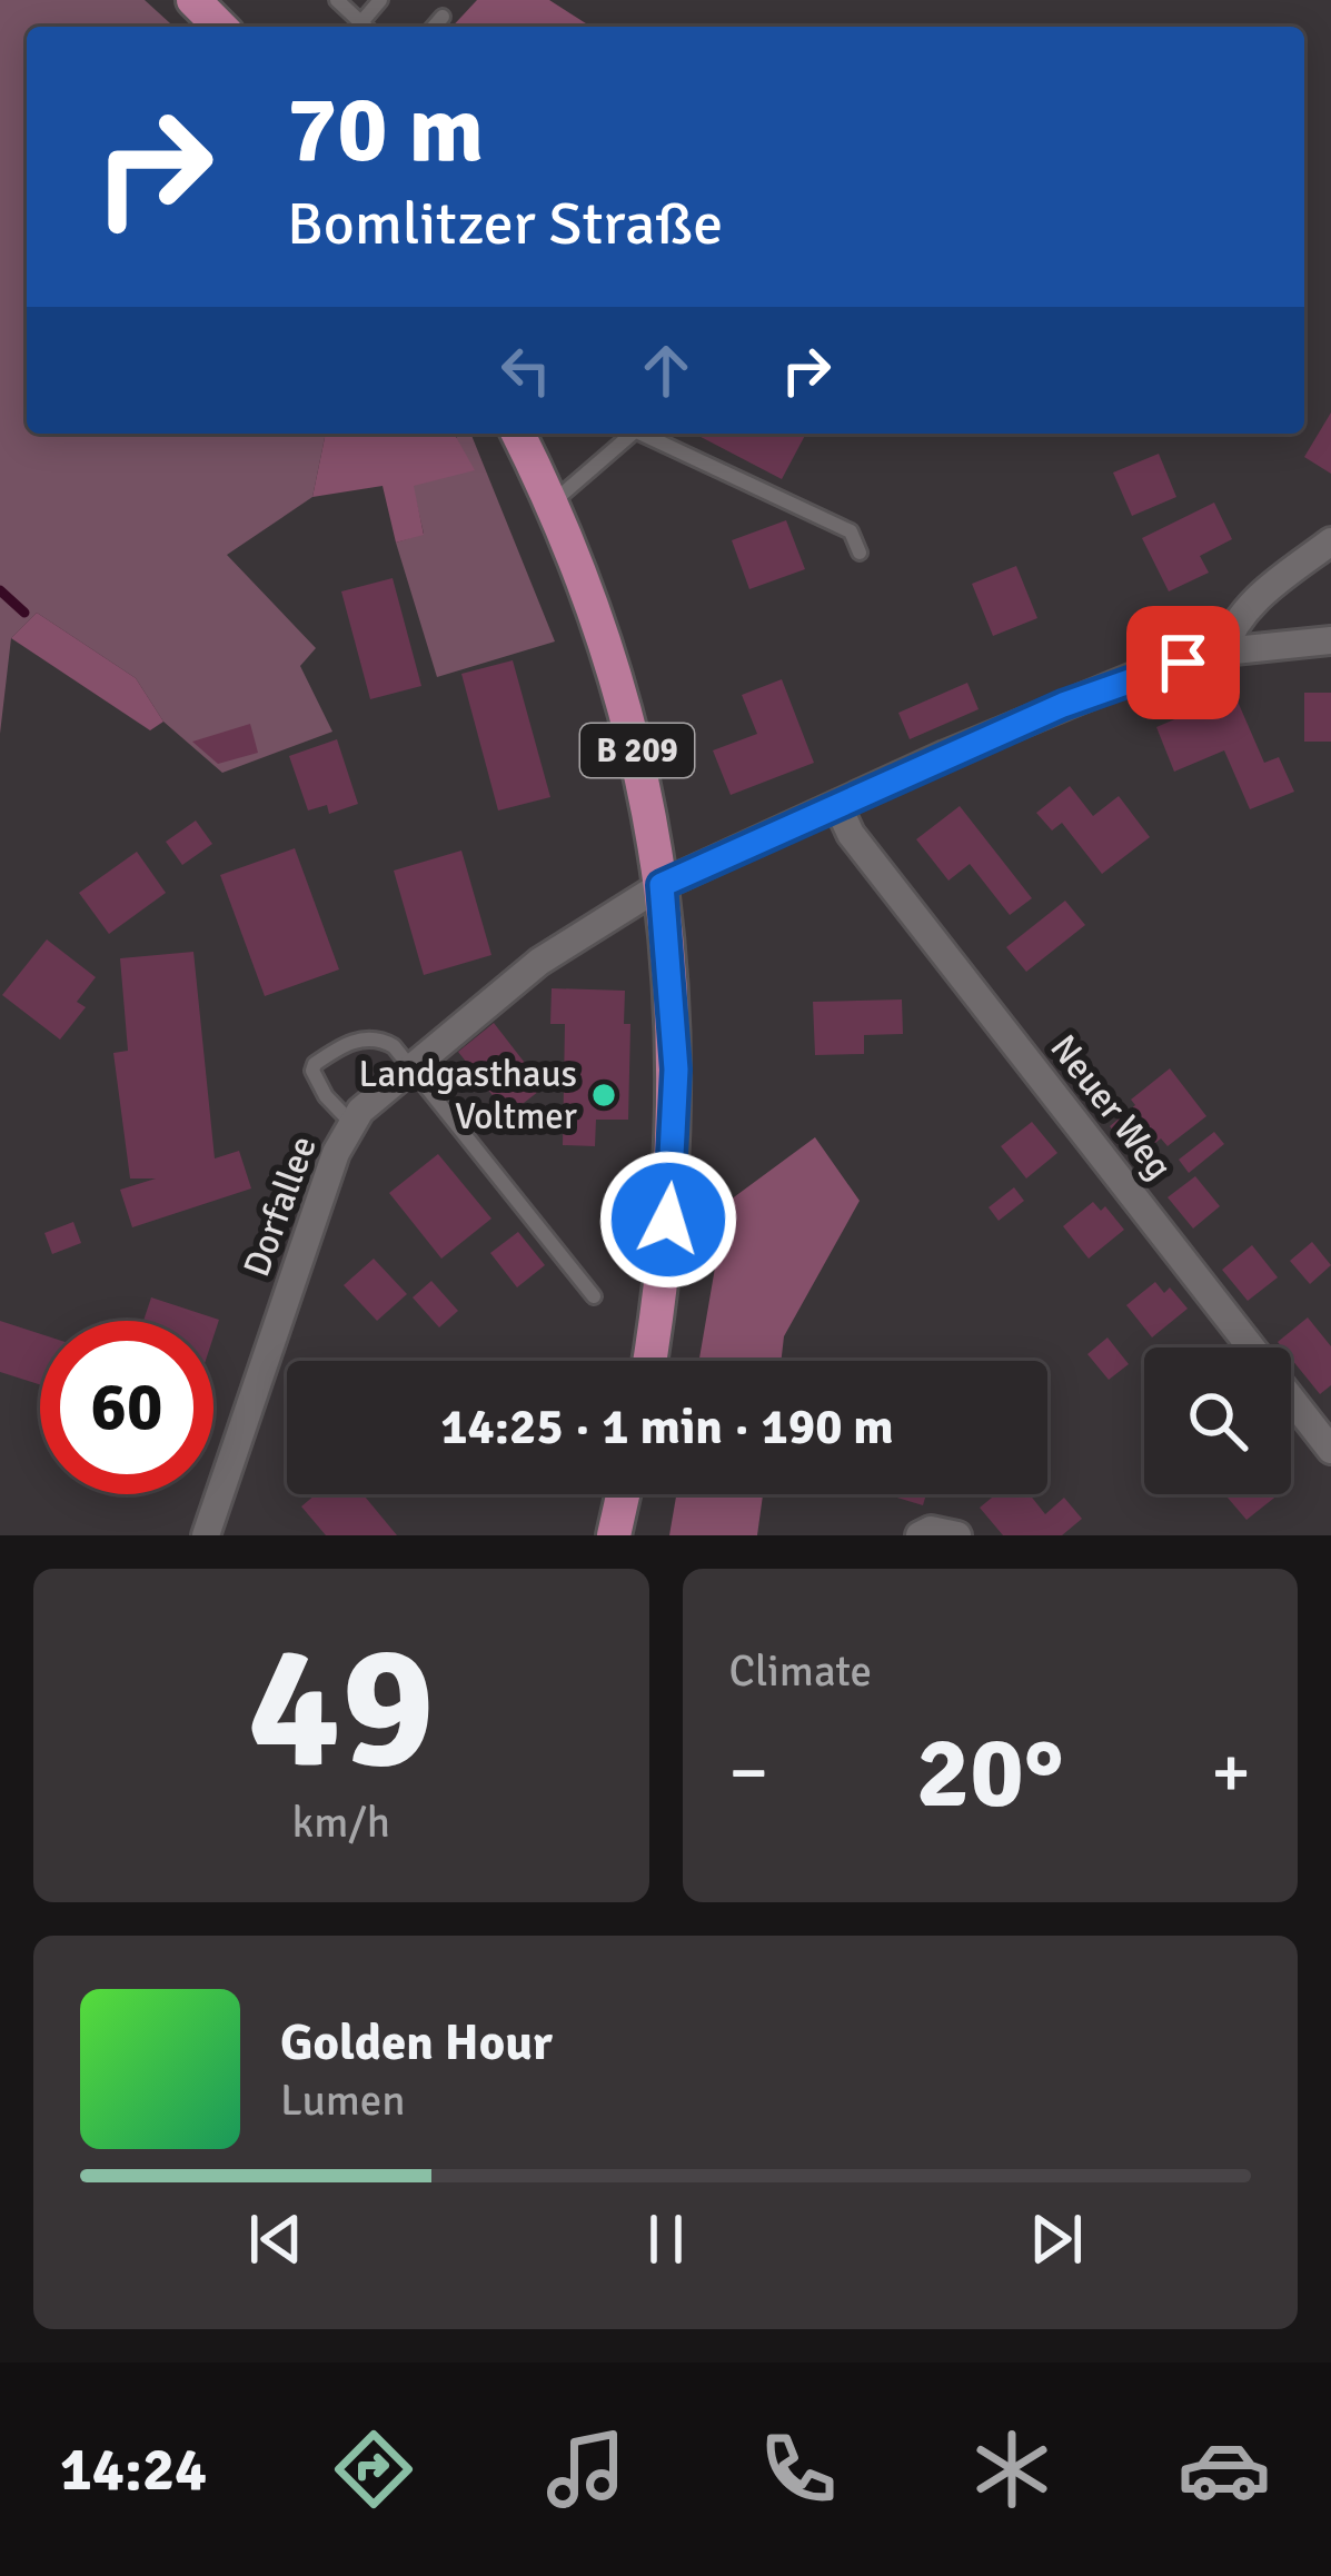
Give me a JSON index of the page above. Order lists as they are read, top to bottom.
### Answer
{
  "streets": {
    "main road": ["B 209"],
    "street": ["Neuer Weg", "Dorfallee"]
  },
  "crossings": [
    ["B 209", "Dorfallee"],
    ["Neuer Weg", "Dorfallee"]
  ],
  "places": ["Landgasthaus Voltmer"],
  "page": {
    "turn": ["70 m", "Bomlitzer Straße"],
    "limit": "60",
    "trip": "14:25 · 1 min · 190 m",
    "tile": [
      ["49", "km/h"],
      "Climate"
    ],
    "heat": ["−", "20°", "+"],
    "song": ["Golden Hour", "Lumen"],
    "tabs": "14:24"
  }
}
